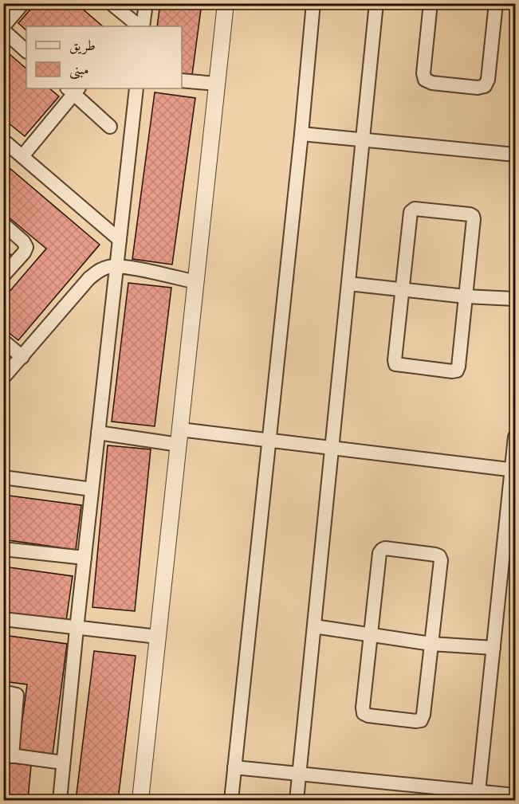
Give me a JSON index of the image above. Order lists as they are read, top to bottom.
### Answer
{
  "legend": ["طريق", "مبنى"]
}
